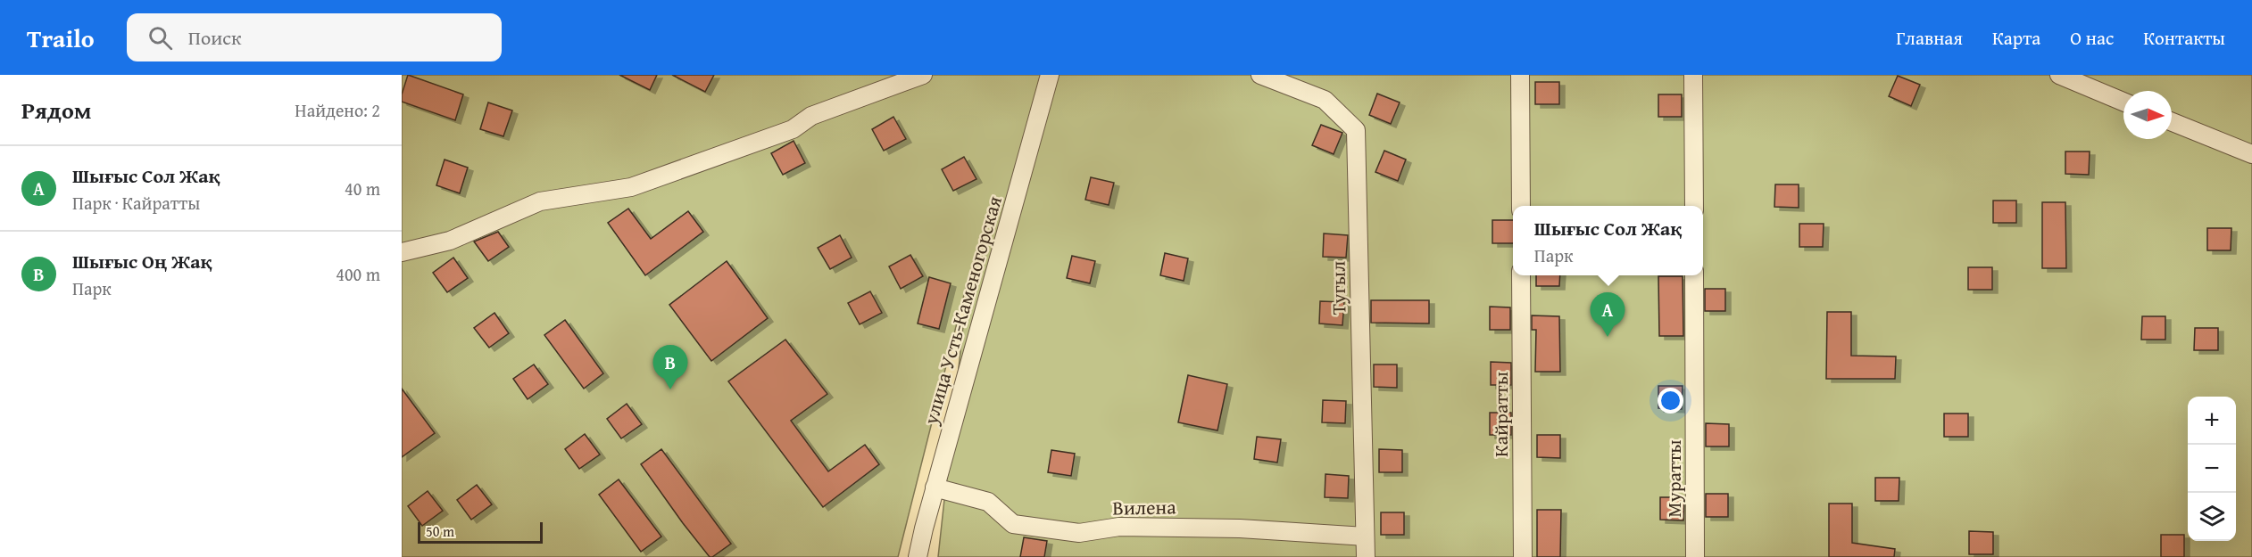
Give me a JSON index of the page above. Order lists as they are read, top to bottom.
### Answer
{
  "streets": {
    "street": [
      "Тугыл",
      "улица Усть-Каменогорская",
      "Кайратты",
      "Муратты",
      "Вилена"
    ]
  },
  "crossings": [
    ["Тугыл", "Вилена"],
    ["улица Усть-Каменогорская", "Вилена"]
  ],
  "scale_bar": "50 m",
  "north": "right",
  "page": {
    "header": "Trailo",
    "search": "Поиск",
    "nav": [
      "Главная",
      "Карта",
      "О нас",
      "Контакты"
    ],
    "heading": ["Рядом", "Найдено: 2"],
    "list": [
      {
        "mark": "A",
        "name": "Шығыс Сол Жақ",
        "note": "Парк · Кайратты",
        "value": "40 m"
      },
      {
        "mark": "B",
        "name": "Шығыс Оң Жақ",
        "note": "Парк",
        "value": "400 m"
      }
    ],
    "popup": ["Шығыс Сол Жақ", "Парк"],
    "pins": ["A", "B"],
    "map_buttons": ["+", "−"],
    "scale": "50 m"
  }
}
